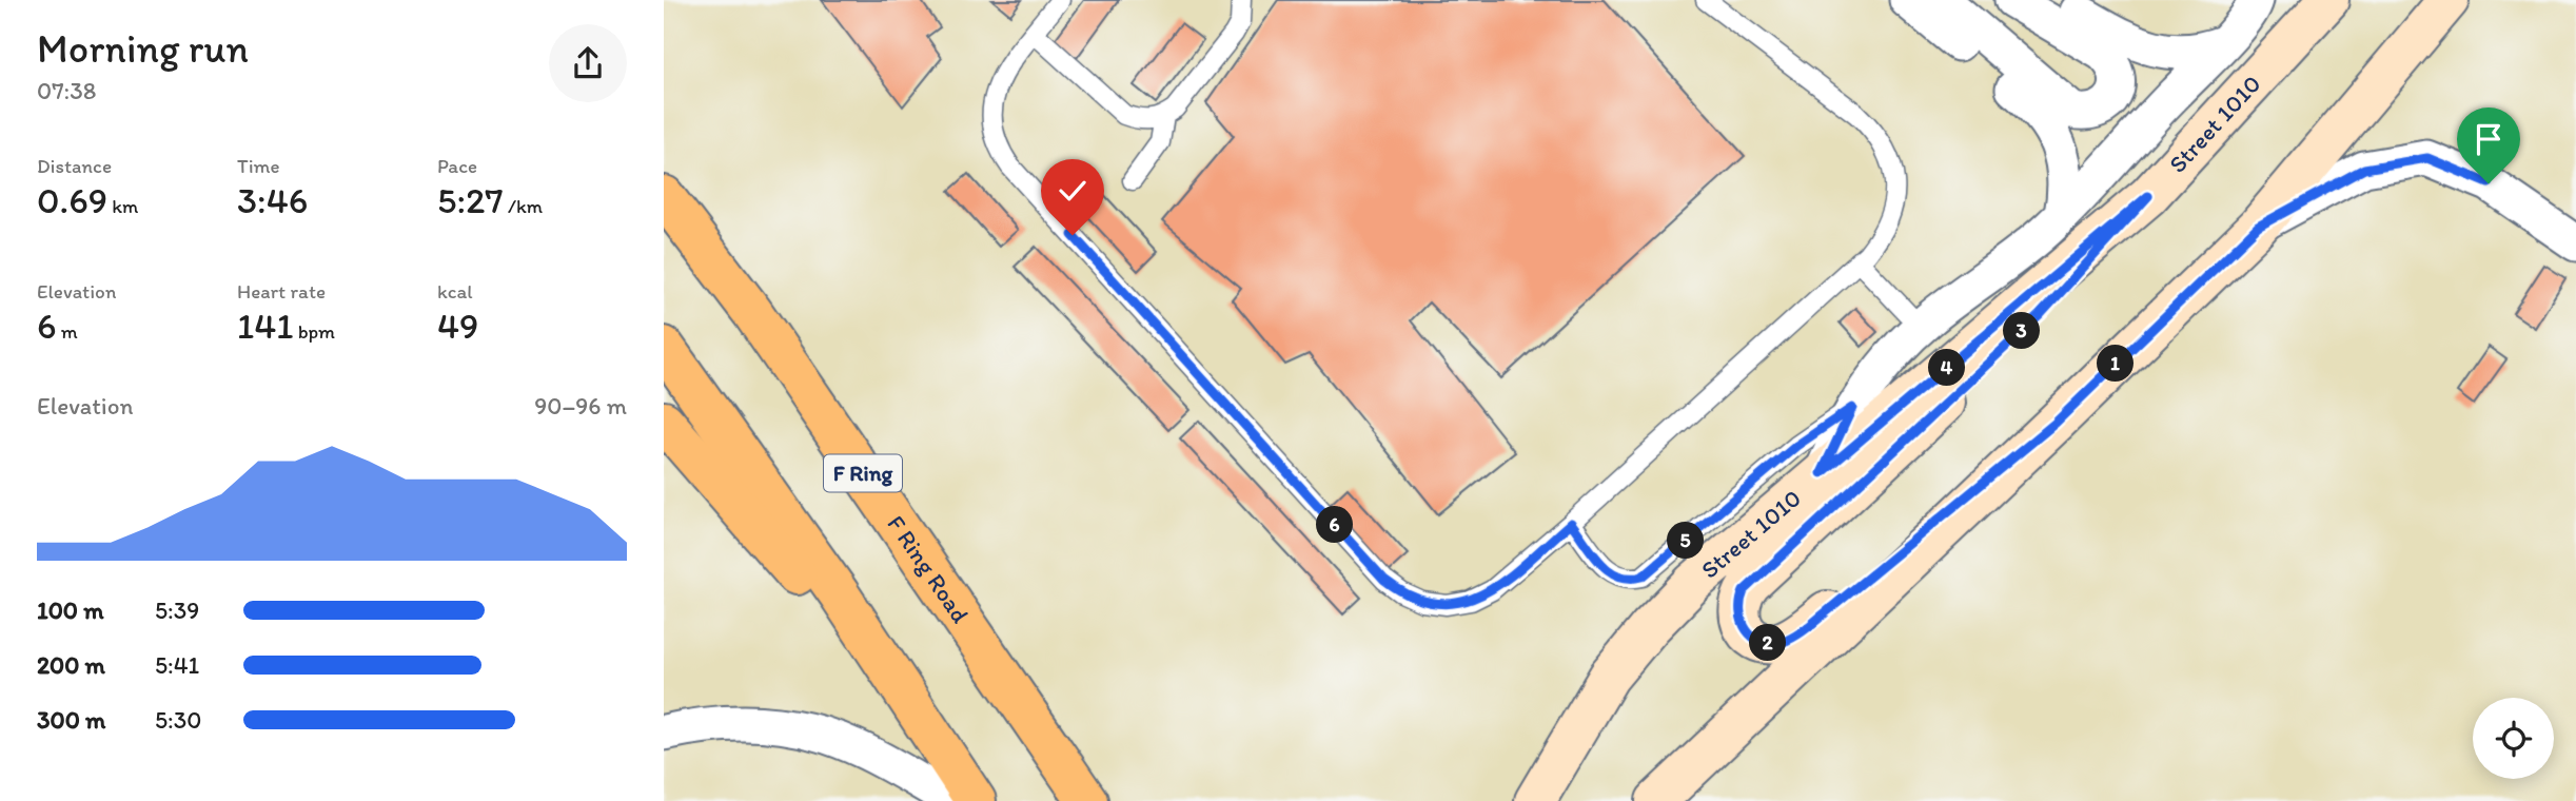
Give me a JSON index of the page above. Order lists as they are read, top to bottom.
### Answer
{
  "streets": {
    "highway": ["F Ring", "F Ring Road"],
    "street": ["Street 1010"]
  },
  "page": {
    "heading": ["Morning run", "07:38"],
    "stats": [
      ["Distance", "0.69 km"],
      ["Time", "3:46"],
      ["Pace", "5:27 /km"],
      ["Elevation", "6 m"],
      ["Heart rate", "141 bpm"],
      ["kcal", "49"]
    ],
    "pins": [
      "3",
      "1",
      "4",
      "6",
      "5",
      "2"
    ],
    "chart": ["Elevation", "90–96 m"],
    "list": [
      {
        "name": "100 m",
        "note": "5:39"
      },
      {
        "name": "200 m",
        "note": "5:41"
      },
      {
        "name": "300 m",
        "note": "5:30"
      }
    ]
  }
}
